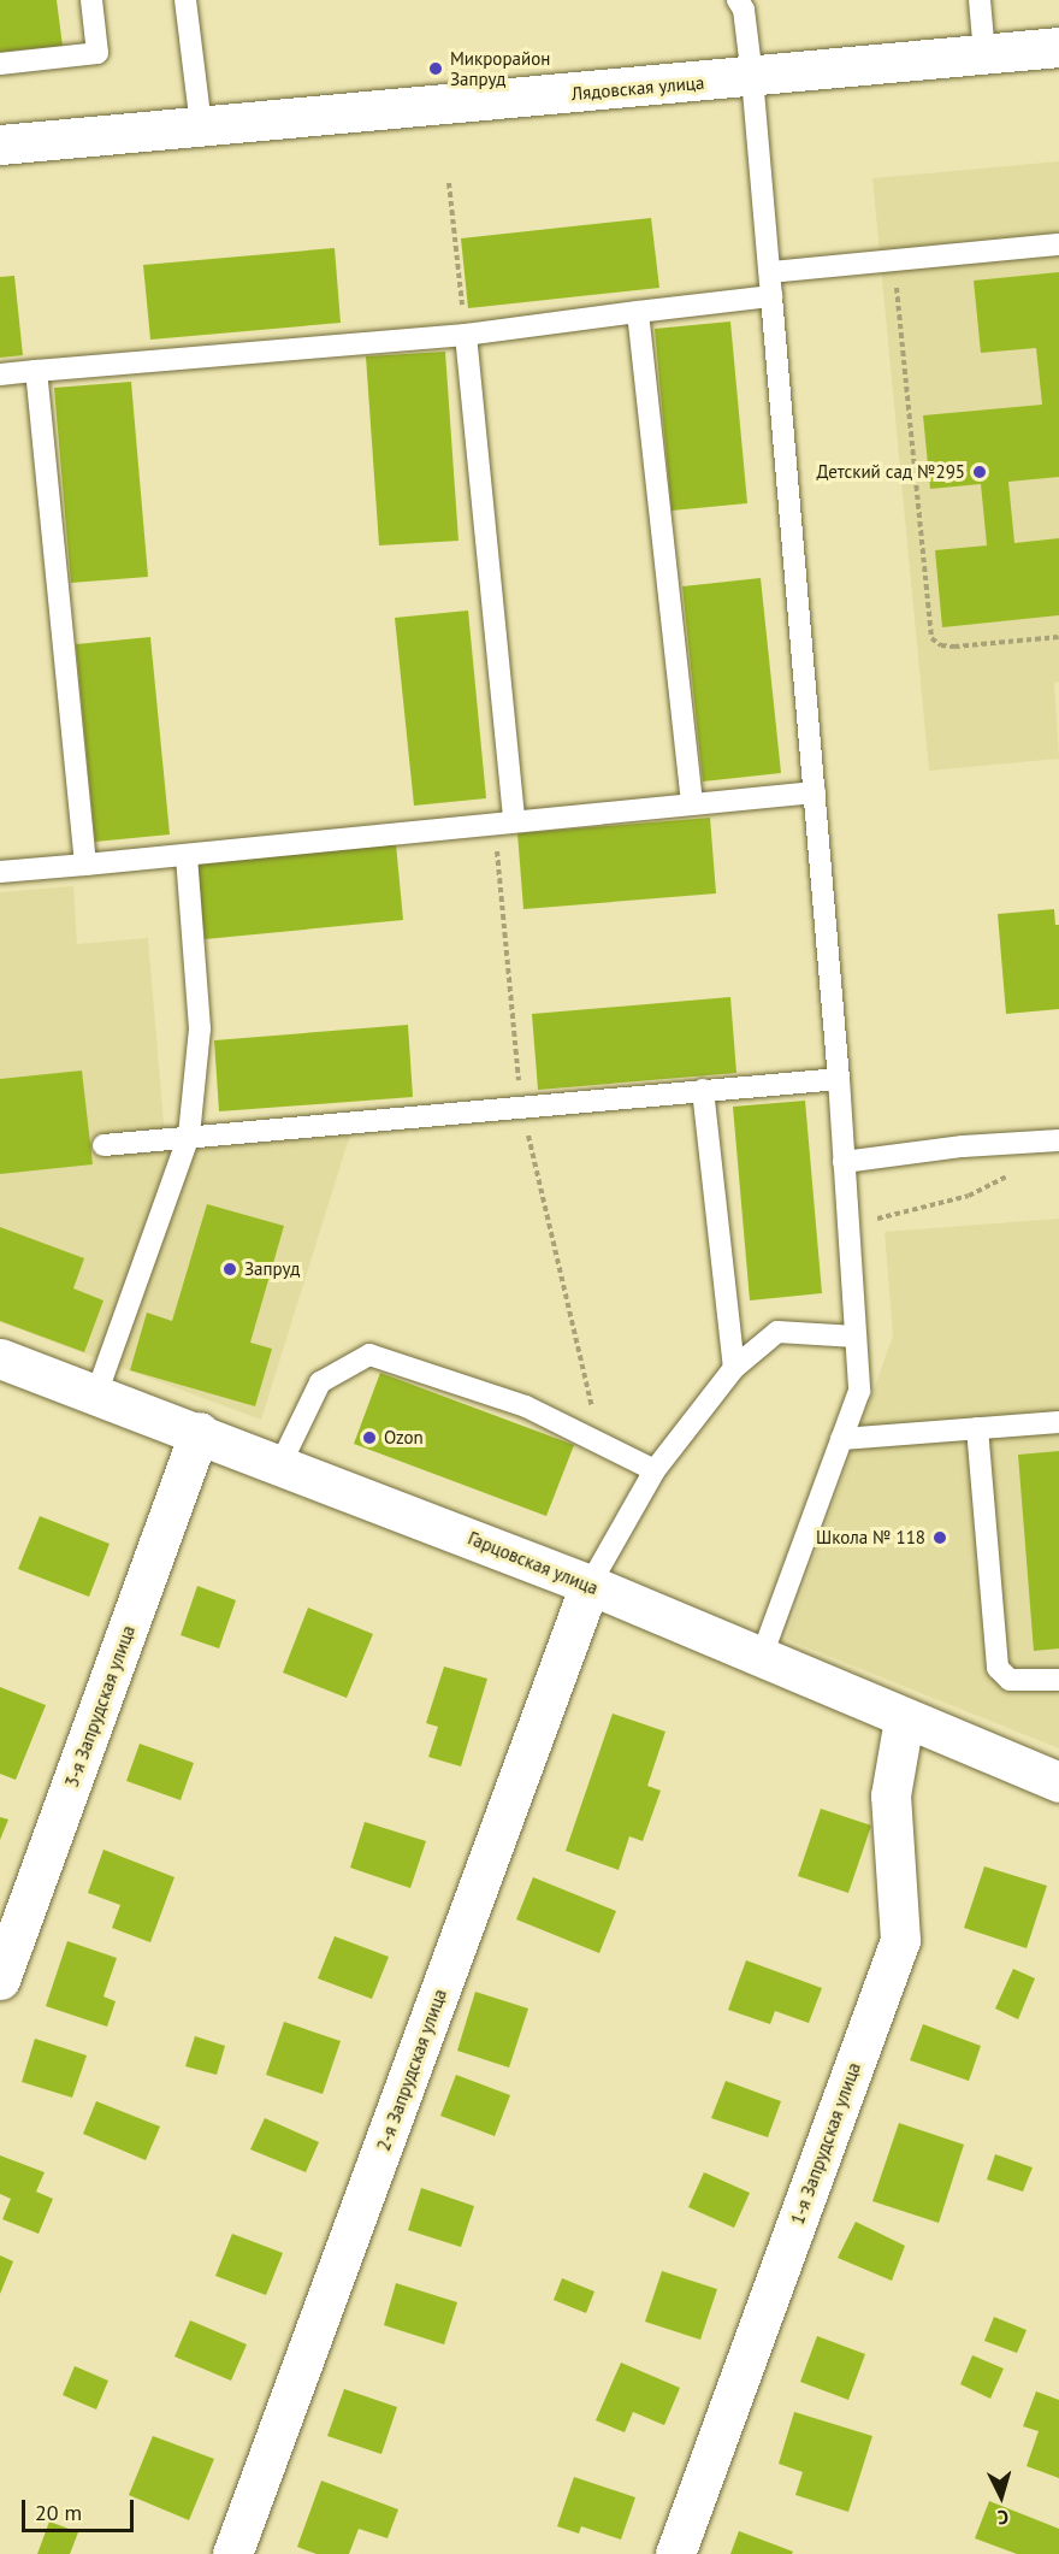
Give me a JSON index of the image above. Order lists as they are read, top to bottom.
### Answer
{
  "streets": {
    "street": [
      "Лядовская улица",
      "Гарцовская улица",
      "3-я Запрудская улица",
      "2-я Запрудская улица",
      "1-я Запрудская улица"
    ]
  },
  "crossings": [
    ["Гарцовская улица", "3-я Запрудская улица"],
    ["Гарцовская улица", "2-я Запрудская улица"],
    ["Гарцовская улица", "1-я Запрудская улица"]
  ],
  "places": [
    "Микрорайон Запруд",
    "Детский сад №295",
    "Запруд",
    "Ozon",
    "Школа № 118"
  ],
  "scale_bar": "20 m",
  "north": "bottom"
}
